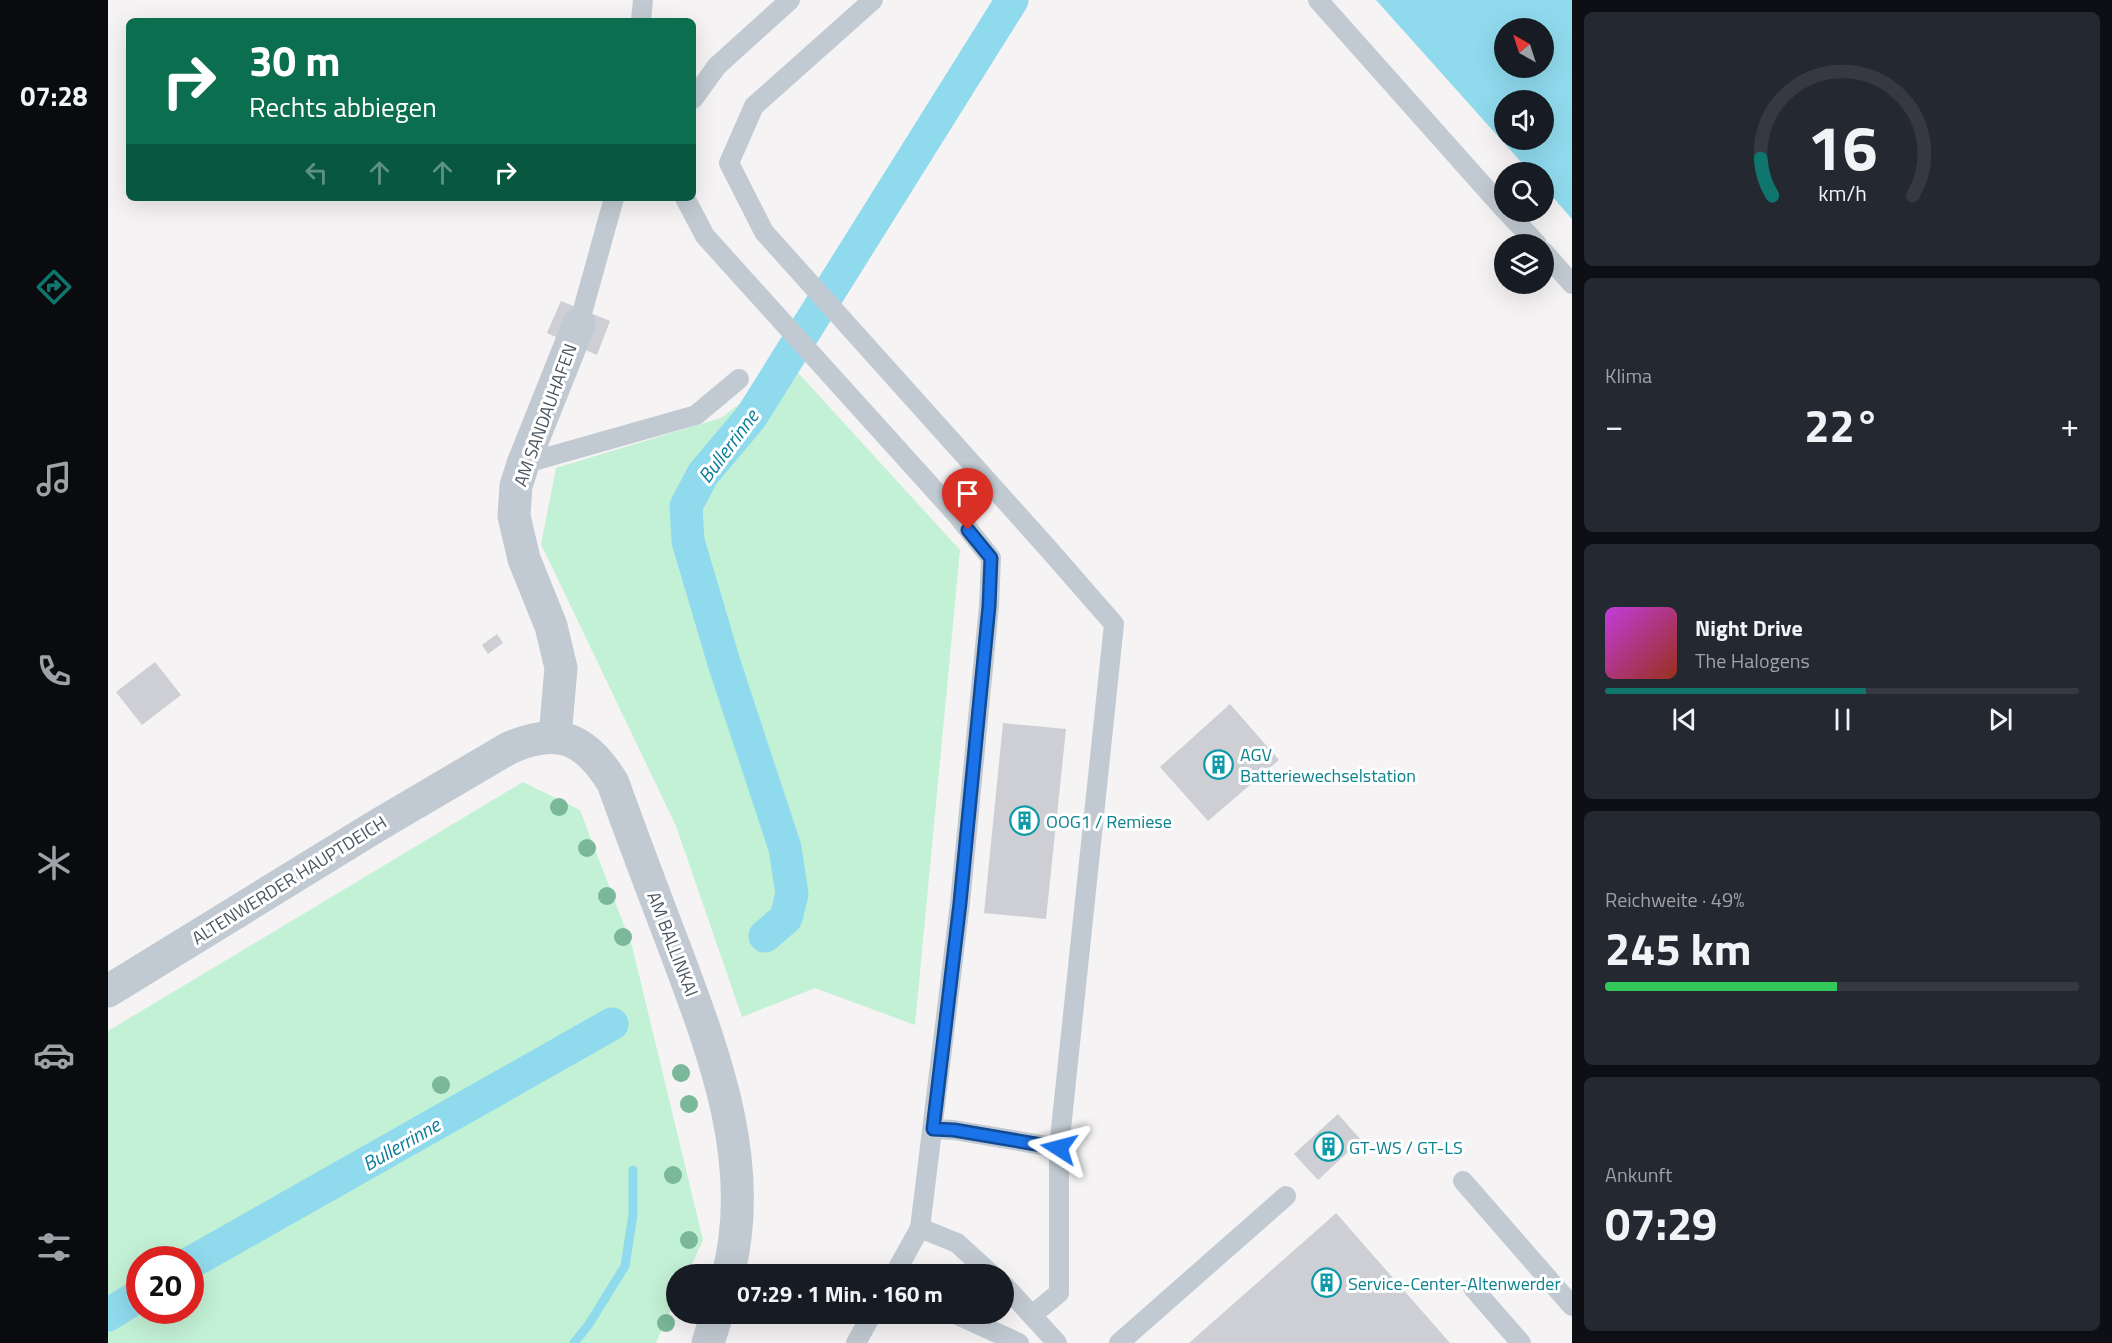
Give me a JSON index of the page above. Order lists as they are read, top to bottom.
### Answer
{
  "streets": {
    "street": ["AM SANDAUHAFEN", "ALTENWERDER HAUPTDEICH", "AM BALLINKAI"]
  },
  "crossings": [
    ["AM SANDAUHAFEN", "ALTENWERDER HAUPTDEICH"],
    ["AM SANDAUHAFEN", "AM BALLINKAI"],
    ["ALTENWERDER HAUPTDEICH", "AM BALLINKAI"]
  ],
  "water": ["Bullerrinne"],
  "places": {
    "building": [
      "AGV Batteriewechselstation",
      "OOG1 / Remiese",
      "GT-WS / GT-LS",
      "Service-Center-Altenwerder"
    ]
  },
  "north": "top left",
  "page": {
    "tabs": "07:28",
    "turn": ["30 m", "Rechts abbiegen"],
    "tile": [
      "Klima",
      ["Reichweite · 49%", "245 km"],
      ["Ankunft", "07:29"]
    ],
    "heat": ["−", "22°", "+"],
    "song": ["Night Drive", "The Halogens"],
    "limit": "20",
    "trip": "07:29 · 1 Min. · 160 m",
    "gauge": ["16", "km/h"]
  }
}
